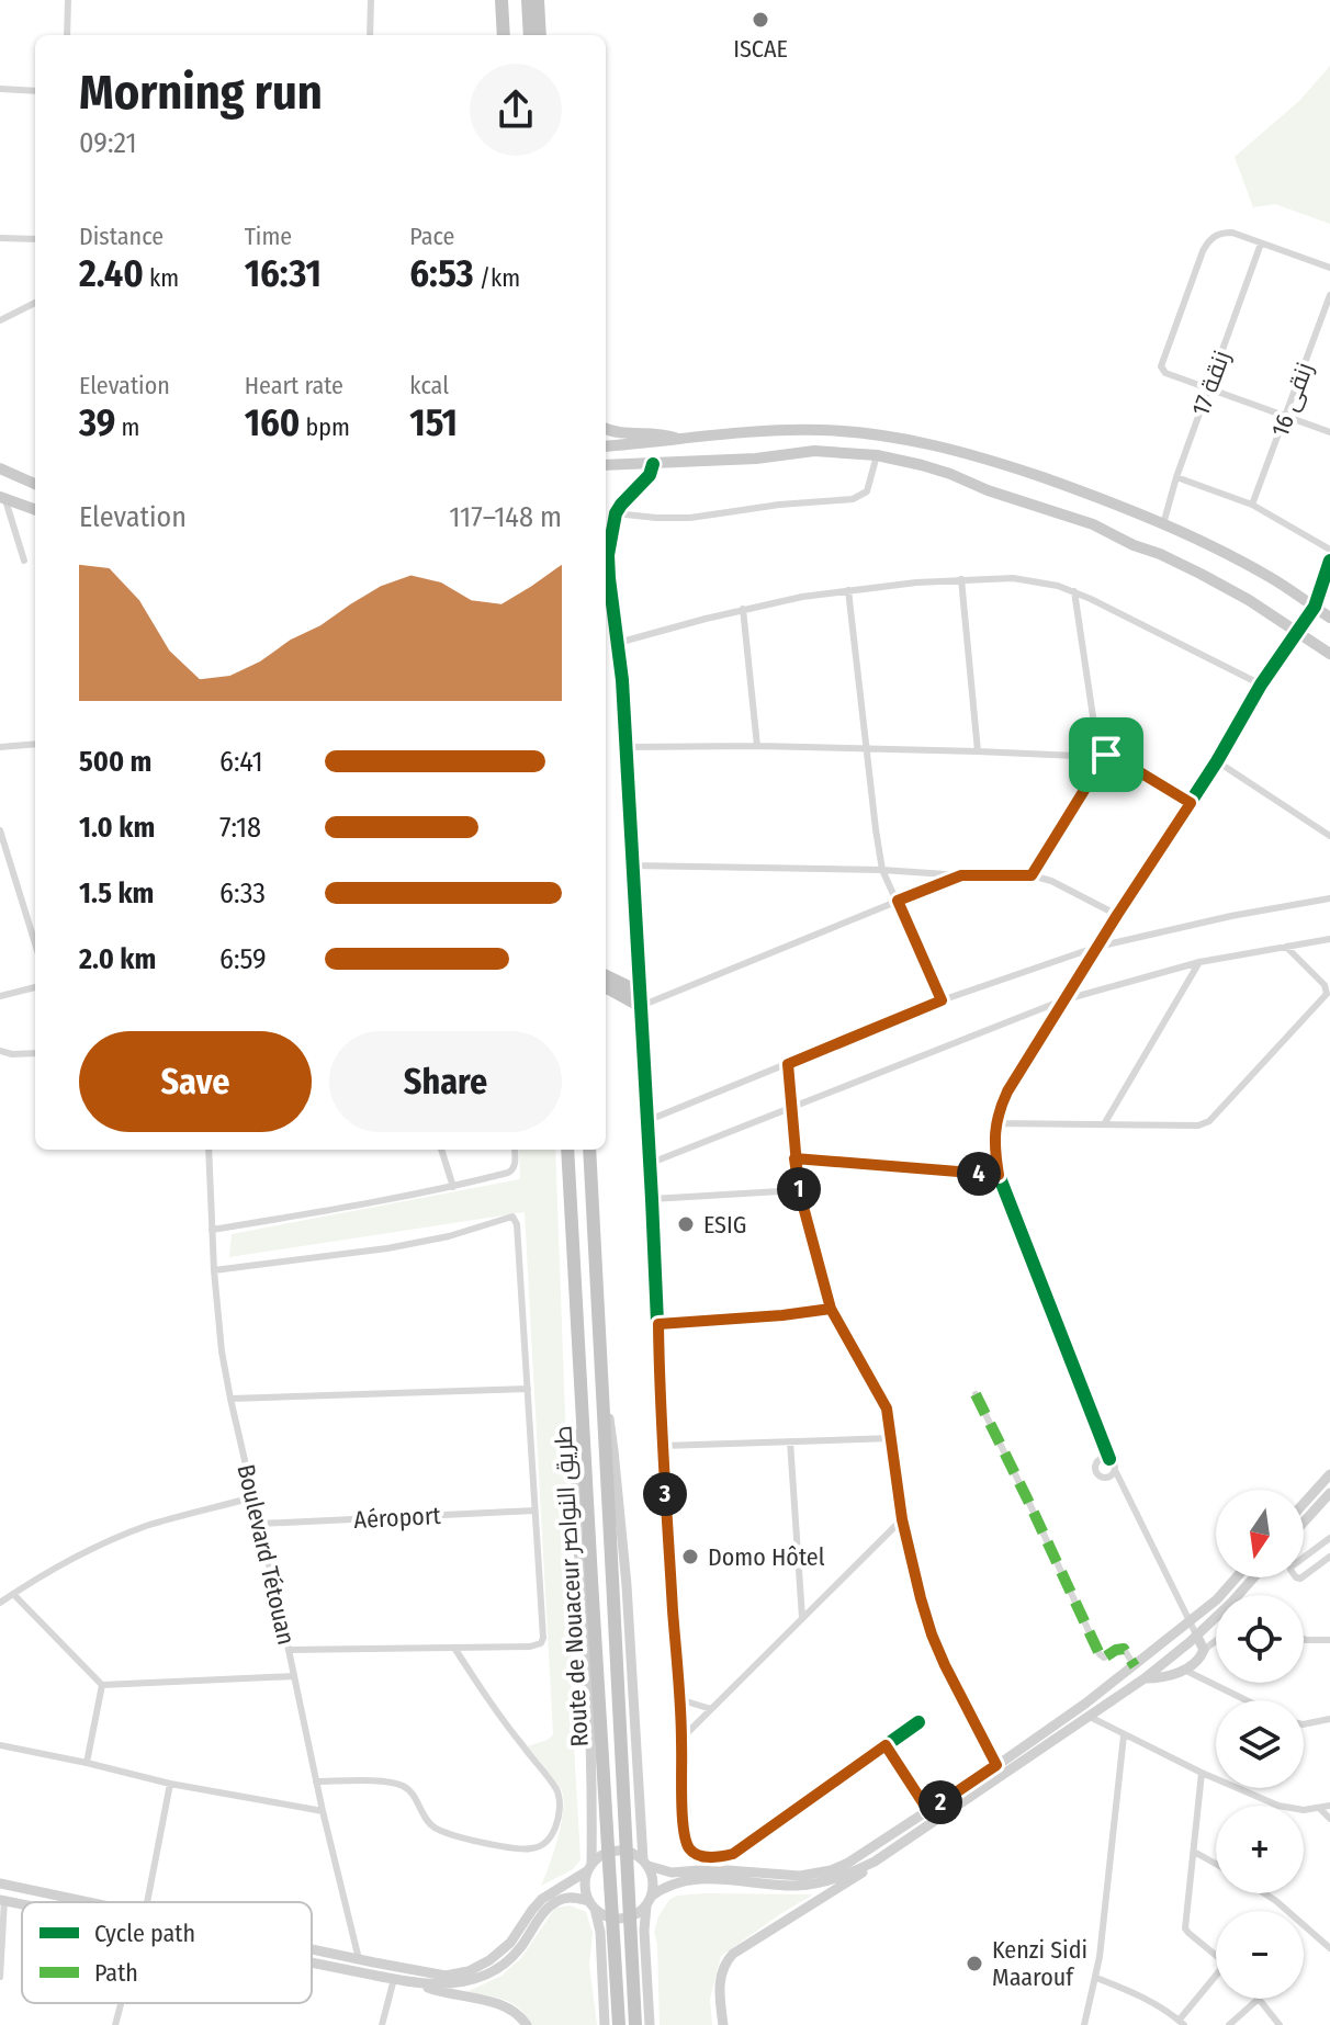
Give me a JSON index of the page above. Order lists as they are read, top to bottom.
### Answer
{
  "streets": {
    "highway": ["Route de Nouaceur طريق النواصر"],
    "street": [
      "زنقة 17",
      "زنقى 16",
      "Aéroport",
      "Boulevard Tétouan"
    ]
  },
  "crossings": [
    ["Aéroport", "Boulevard Tétouan"]
  ],
  "places": [
    "ISCAE",
    "ESIG",
    "Domo Hôtel",
    "Kenzi Sidi Maarouf"
  ],
  "legend": ["Cycle path", "Path"],
  "north": "bottom",
  "page": {
    "heading": ["Morning run", "09:21"],
    "stats": [
      ["Distance", "2.40 km"],
      ["Time", "16:31"],
      ["Pace", "6:53 /km"],
      ["Elevation", "39 m"],
      ["Heart rate", "160 bpm"],
      ["kcal", "151"]
    ],
    "chart": ["Elevation", "117–148 m"],
    "list": [
      {
        "name": "500 m",
        "note": "6:41"
      },
      {
        "name": "1.0 km",
        "note": "7:18"
      },
      {
        "name": "1.5 km",
        "note": "6:33"
      },
      {
        "name": "2.0 km",
        "note": "6:59"
      }
    ],
    "buttons": ["Save", "Share"],
    "pins": [
      "4",
      "1",
      "3",
      "2"
    ],
    "map_buttons": ["+", "−"]
  }
}
